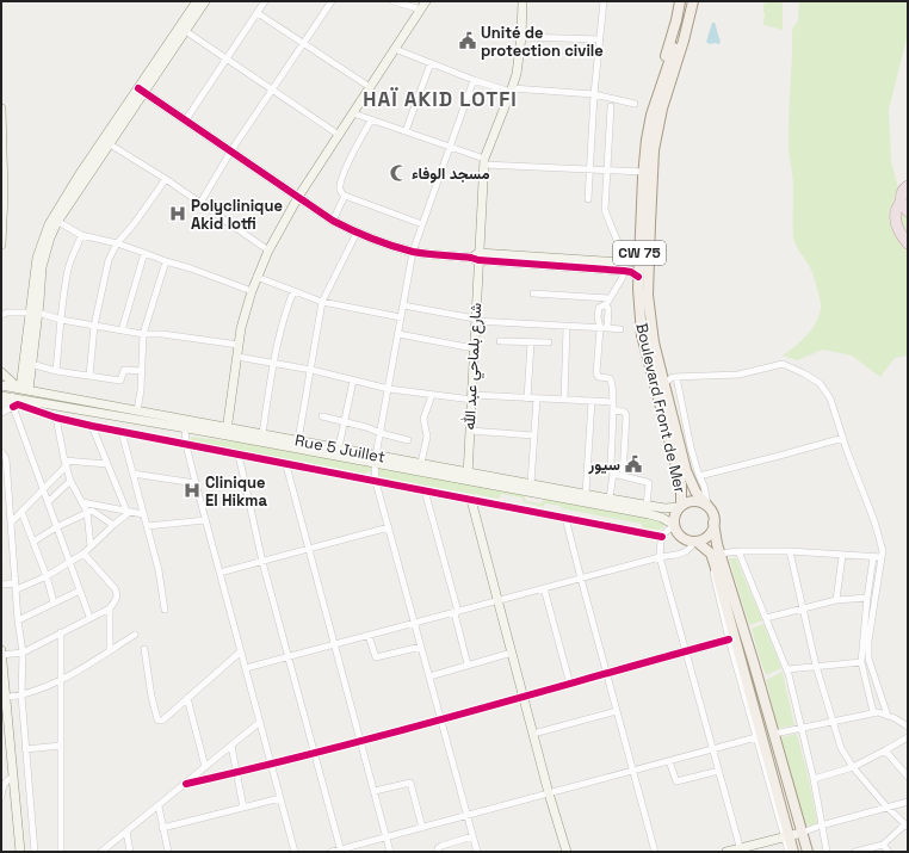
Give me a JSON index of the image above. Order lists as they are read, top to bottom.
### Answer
{
  "streets": {
    "main road": [
      "CW 75",
      "شارع بلماحي عبد الله",
      "Boulevard Front de Mer",
      "Rue 5 Juillet"
    ]
  },
  "crossings": [
    ["CW 75", "Boulevard Front de Mer"],
    ["CW 75", "Rue 5 Juillet"],
    ["شارع بلماحي عبد الله", "Rue 5 Juillet"],
    ["Boulevard Front de Mer", "Rue 5 Juillet"]
  ],
  "districts": ["HAÏ AKID LOTFI"],
  "places": {
    "public building": ["Unité de protection civile", "سيور"],
    "mosque": ["مسجد الوفاء"],
    "hospital": ["Polyclinique Akid lotfi", "Clinique El Hikma"]
  }
}
